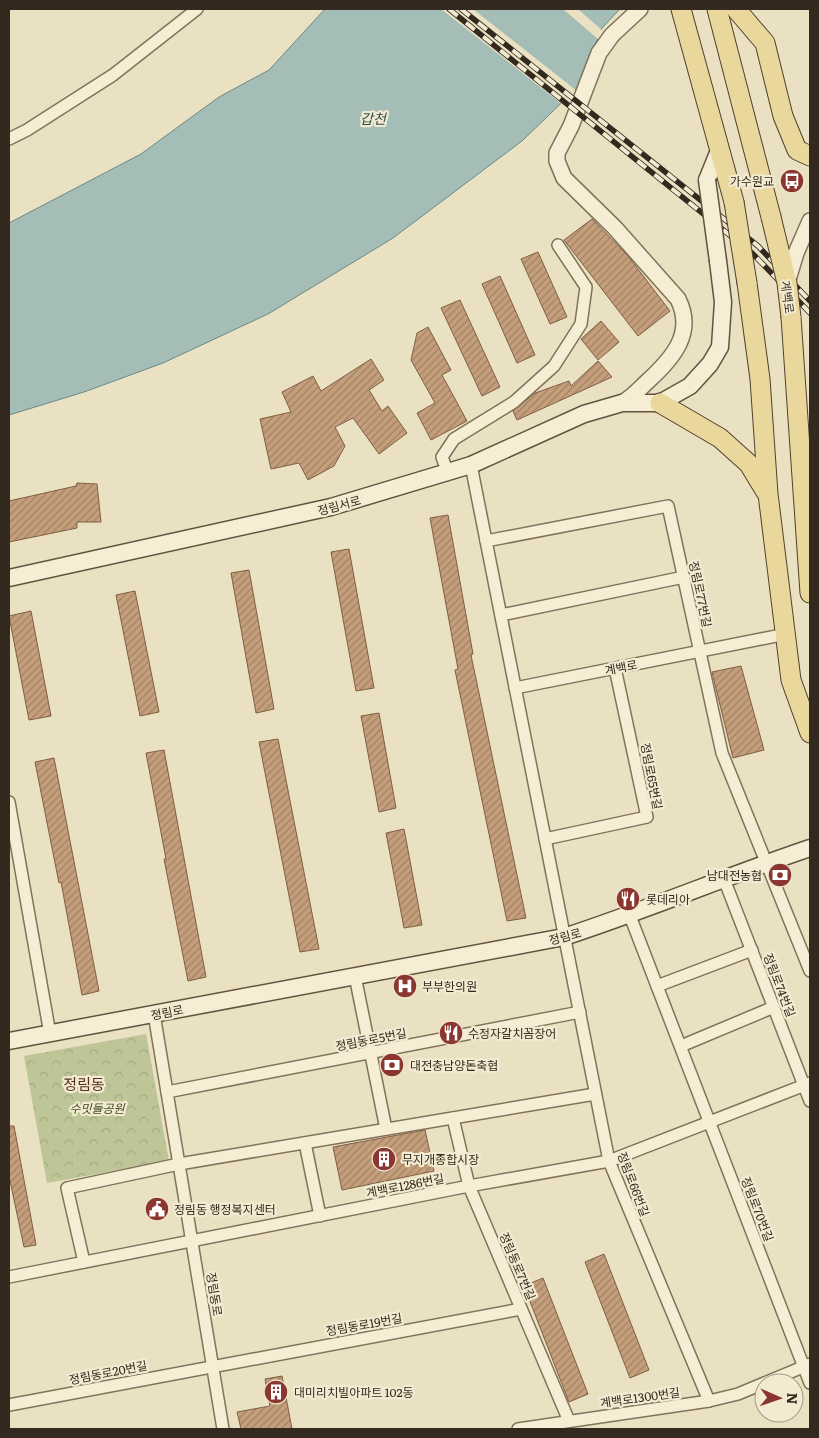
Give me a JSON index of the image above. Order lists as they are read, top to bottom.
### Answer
{
  "streets": {
    "main road": ["계백로", "정림서로", "정림로"],
    "street": [
      "정림로77번길",
      "정림로65번길",
      "정림로74번길",
      "정림동로5번길",
      "정림로66번길",
      "계백로1286번길",
      "정림로70번길",
      "정림동로7번길",
      "정림동로",
      "정림동로19번길",
      "정림동로20번길",
      "계백로1300번길"
    ]
  },
  "crossings": [
    ["계백로", "정림로77번길"],
    ["계백로", "정림로65번길"],
    ["정림로77번길", "정림로"],
    ["정림로", "정림로74번길"],
    ["정림로", "정림로66번길"],
    ["정림로", "정림로70번길"],
    ["정림로", "정림동로"],
    ["정림로74번길", "계백로1286번길"],
    ["정림동로5번길", "정림로66번길"],
    ["정림동로5번길", "정림동로"],
    ["정림로66번길", "계백로1286번길"],
    ["정림로66번길", "계백로1300번길"],
    ["계백로1286번길", "정림로70번길"],
    ["계백로1286번길", "정림동로7번길"],
    ["계백로1286번길", "정림동로"],
    ["정림로70번길", "계백로1300번길"],
    ["정림동로7번길", "정림동로19번길"],
    ["정림동로7번길", "계백로1300번길"],
    ["정림동로", "정림동로19번길"],
    ["정림동로", "정림동로20번길"],
    ["정림동로19번길", "정림동로20번길"]
  ],
  "districts": ["정림동"],
  "water": ["갑천"],
  "parks": ["수밋들공원"],
  "places": {
    "bus stop": ["가수원교"],
    "bank": ["남대전농협", "대전충남양돈축협"],
    "restaurant": ["롯데리아", "수정자갈치꼼장어"],
    "hospital": ["부부한의원"],
    "building": ["무지개종합시장", "대미리치빌아파트 102동"],
    "public building": ["정림동 행정복지센터"]
  },
  "north": "right"
}
